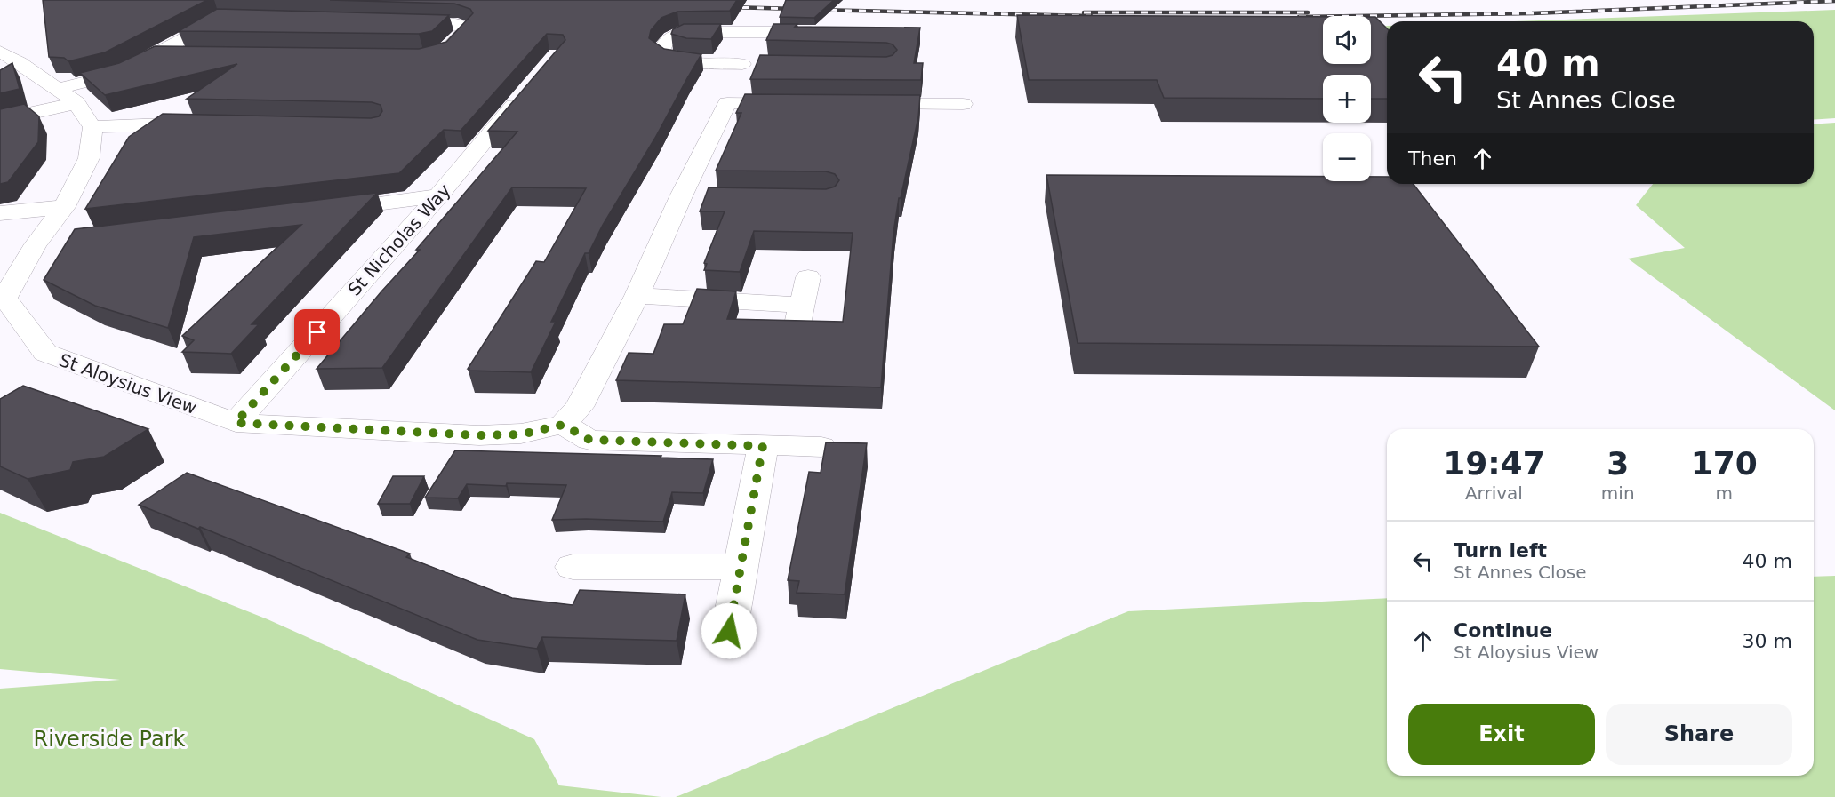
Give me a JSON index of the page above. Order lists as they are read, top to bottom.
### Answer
{
  "streets": {
    "street": ["St Nicholas Way", "St Aloysius View"]
  },
  "crossings": [
    ["St Nicholas Way", "St Aloysius View"]
  ],
  "parks": ["Riverside Park"],
  "page": {
    "map_buttons": ["+", "−"],
    "turn": ["40 m", "St Annes Close"],
    "then": "Then",
    "eta": [
      "19:47",
      "Arrival",
      "3",
      "min",
      "170",
      "m"
    ],
    "list": [
      {
        "name": "Turn left",
        "note": "St Annes Close",
        "value": "40 m"
      },
      {
        "name": "Continue",
        "note": "St Aloysius View",
        "value": "30 m"
      }
    ],
    "buttons": ["Exit", "Share"]
  }
}
